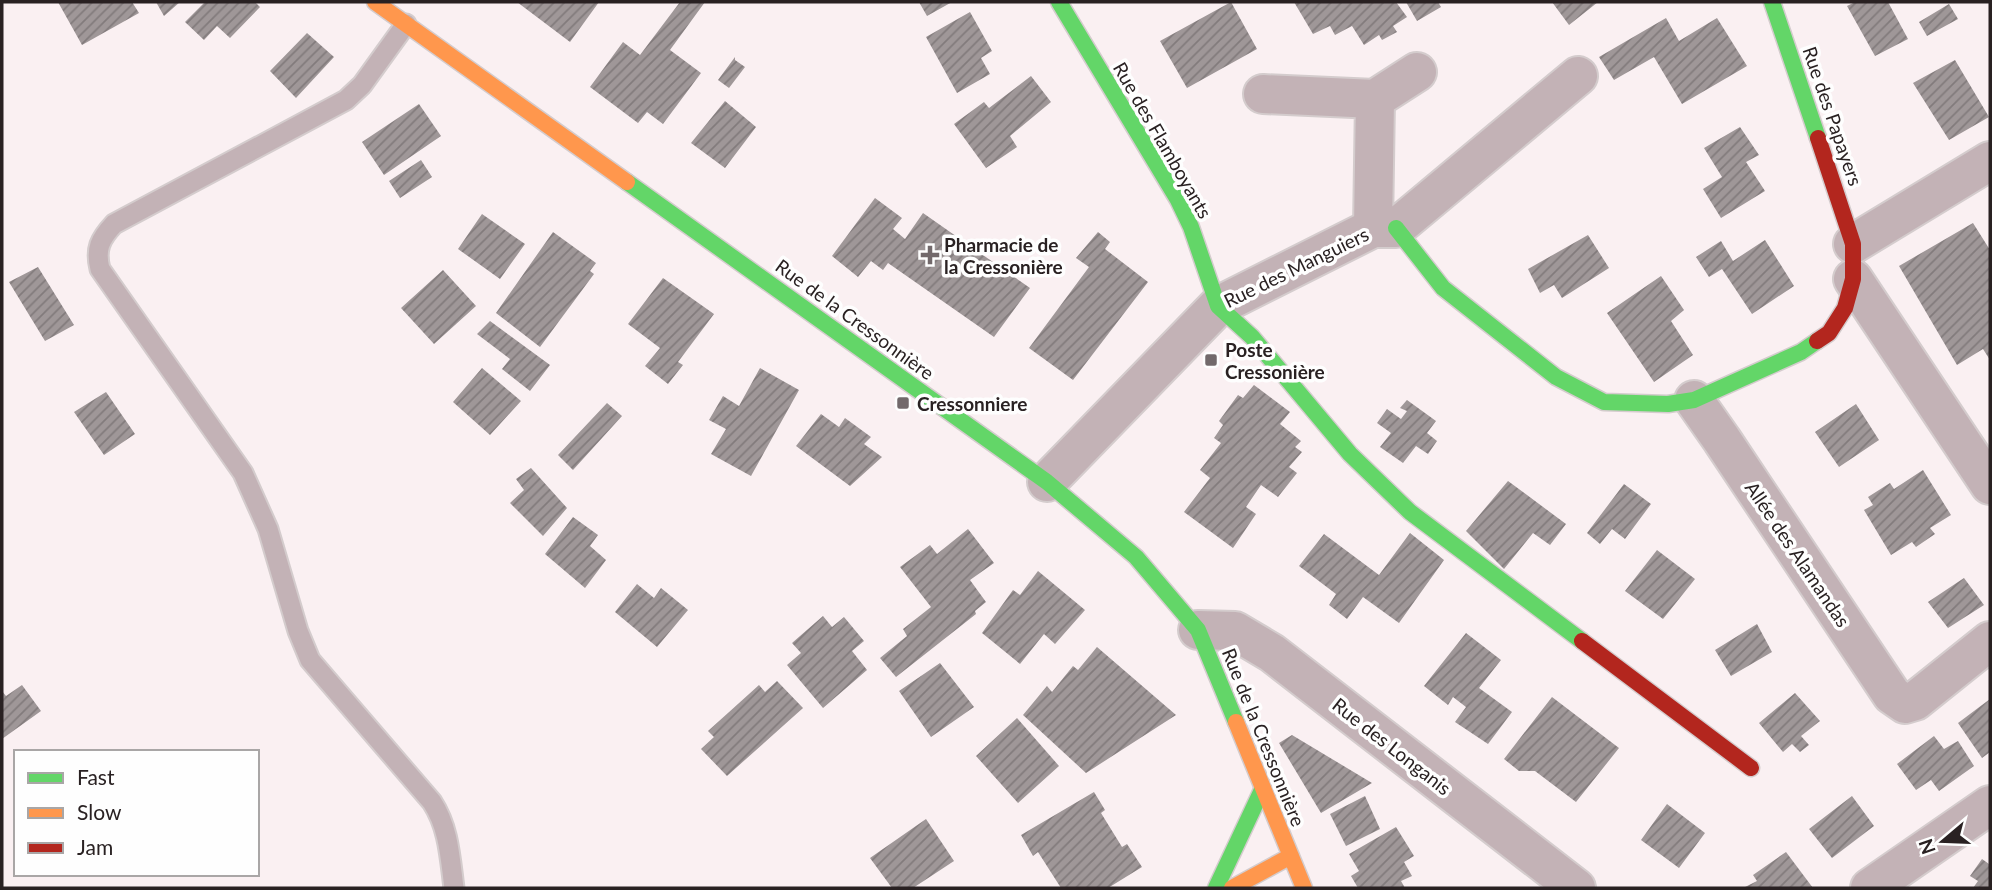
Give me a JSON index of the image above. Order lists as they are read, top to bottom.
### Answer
{
  "streets": {
    "main road": [
      "Rue des Papayers",
      "Rue des Flamboyants",
      "Rue des Manguiers",
      "Rue de la Cressonnière"
    ],
    "street": ["Allée des Alamandas", "Rue des Longanis"]
  },
  "crossings": [
    ["Rue des Papayers", "Rue des Manguiers"],
    ["Rue des Flamboyants", "Rue des Manguiers"],
    ["Rue des Manguiers", "Rue de la Cressonnière"],
    ["Rue des Manguiers", "Allée des Alamandas"],
    ["Rue de la Cressonnière", "Rue des Longanis"]
  ],
  "places": {
    "health": ["Pharmacie de la Cressonière"],
    "transit": ["Poste Cressonière", "Cressonniere"]
  },
  "legend": ["Fast", "Slow", "Jam"],
  "north": "left"
}
